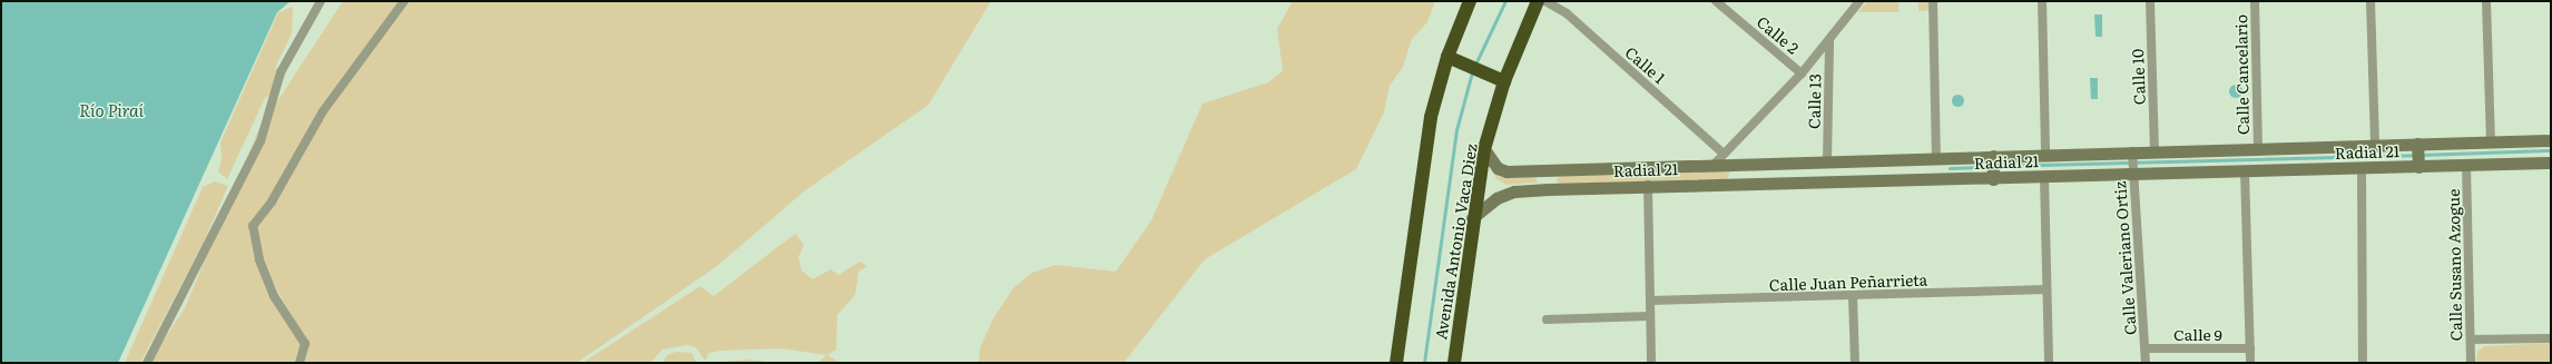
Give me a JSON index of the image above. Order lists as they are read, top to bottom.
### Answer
{
  "streets": {
    "highway": ["Avenida Antonio Vaca Diez"],
    "street": [
      "Calle 2",
      "Calle 1",
      "Calle Cancelario",
      "Calle 10",
      "Calle 13",
      "Radial 21",
      "Calle Valeriano Ortiz",
      "Calle Susano Azogue",
      "Calle Juan Peñarrieta",
      "Calle 9"
    ]
  },
  "crossings": [
    ["Calle Cancelario", "Radial 21"],
    ["Calle 10", "Radial 21"],
    ["Calle 13", "Radial 21"],
    ["Radial 21", "Avenida Antonio Vaca Diez"],
    ["Radial 21", "Calle Valeriano Ortiz"],
    ["Radial 21", "Calle Susano Azogue"],
    ["Calle Valeriano Ortiz", "Calle 9"]
  ],
  "water": ["Río Piraí"]
}
